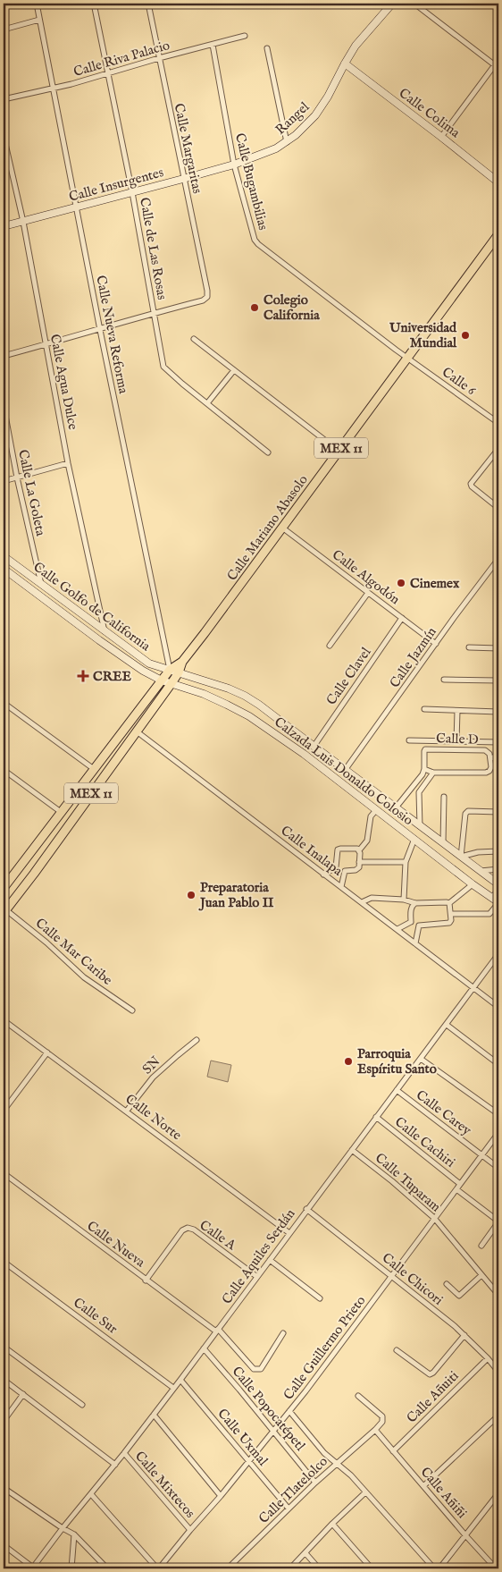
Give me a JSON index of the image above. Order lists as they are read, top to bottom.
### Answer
{
  "streets": {
    "main road": ["MEX 11", "Calle Mariano Abasolo"],
    "street": [
      "Calle Riva Palacio",
      "Calle Colima",
      "Rangel",
      "Calle Margaritas",
      "Calle Bugambilias",
      "Calle Insurgentes",
      "Calle de Las Rosas",
      "Calle Nueva Reforma",
      "Calle 6",
      "Calle Agua Dulce",
      "Calle La Goleta",
      "Calle Algodón",
      "Calle Golfo de California",
      "Calle Jazmín",
      "Calle Clavel",
      "Calle D",
      "Calzada Luis Donaldo Colosio",
      "Calle Inalapa",
      "Calle Mar Caribe",
      "SN",
      "Calle Carey",
      "Calle Norte",
      "Calle Cachiri",
      "Calle Tuparam",
      "Calle A",
      "Calle Nueva",
      "Calle Aquiles Serdán",
      "Calle Chicori",
      "Calle Sur",
      "Calle Guillermo Prieto",
      "Calle Añuiti",
      "Calle Popocatépetl",
      "Calle Uxmal",
      "Calle Mixtecos",
      "Calle Tlatelolco",
      "Calle Añiñi"
    ]
  },
  "crossings": [
    ["Calle Riva Palacio", "Calle Margaritas"],
    ["Calle Riva Palacio", "Calle Bugambilias"],
    ["Calle Riva Palacio", "Calle de Las Rosas"],
    ["Calle Riva Palacio", "Calle Nueva Reforma"],
    ["Calle Colima", "Rangel"],
    ["Rangel", "Calle Bugambilias"],
    ["Rangel", "Calle Insurgentes"],
    ["Calle Margaritas", "Calle Insurgentes"],
    ["Calle Margaritas", "Calle de Las Rosas"],
    ["Calle Bugambilias", "Calle Insurgentes"],
    ["Calle Bugambilias", "Calle 6"],
    ["Calle Bugambilias", "Calle Mariano Abasolo"],
    ["Calle Insurgentes", "Calle de Las Rosas"],
    ["Calle Insurgentes", "Calle Nueva Reforma"],
    ["Calle Insurgentes", "Calle Agua Dulce"],
    ["Calle Nueva Reforma", "MEX 11"],
    ["Calle Nueva Reforma", "Calle Golfo de California"],
    ["Calle Nueva Reforma", "Calzada Luis Donaldo Colosio"],
    ["Calle 6", "Calle Mariano Abasolo"],
    ["Calle Agua Dulce", "Calle Golfo de California"],
    ["MEX 11", "Calle Mariano Abasolo"],
    ["MEX 11", "Calle Golfo de California"],
    ["MEX 11", "Calzada Luis Donaldo Colosio"],
    ["MEX 11", "Calle Inalapa"],
    ["MEX 11", "Calle Mar Caribe"],
    ["Calle La Goleta", "Calle Golfo de California"],
    ["Calle Mariano Abasolo", "Calle Algodón"],
    ["Calle Algodón", "Calle Jazmín"],
    ["Calle Algodón", "Calle Clavel"],
    ["Calle Golfo de California", "Calzada Luis Donaldo Colosio"],
    ["Calle Jazmín", "Calzada Luis Donaldo Colosio"],
    ["Calle Clavel", "Calzada Luis Donaldo Colosio"],
    ["Calle Inalapa", "Calle Aquiles Serdán"],
    ["SN", "Calle Norte"],
    ["Calle Carey", "Calle Aquiles Serdán"],
    ["Calle Carey", "Calle Guillermo Prieto"],
    ["Calle Norte", "Calle Aquiles Serdán"],
    ["Calle Cachiri", "Calle Aquiles Serdán"],
    ["Calle Cachiri", "Calle Guillermo Prieto"],
    ["Calle Tuparam", "Calle Aquiles Serdán"],
    ["Calle Tuparam", "Calle Guillermo Prieto"],
    ["Calle A", "Calle Nueva"],
    ["Calle A", "Calle Aquiles Serdán"],
    ["Calle Nueva", "Calle Aquiles Serdán"],
    ["Calle Aquiles Serdán", "Calle Chicori"],
    ["Calle Aquiles Serdán", "Calle Sur"],
    ["Calle Aquiles Serdán", "Calle Popocatépetl"],
    ["Calle Aquiles Serdán", "Calle Uxmal"],
    ["Calle Aquiles Serdán", "Calle Mixtecos"],
    ["Calle Chicori", "Calle Guillermo Prieto"],
    ["Calle Chicori", "Calle Añuiti"],
    ["Calle Guillermo Prieto", "Calle Popocatépetl"],
    ["Calle Guillermo Prieto", "Calle Uxmal"],
    ["Calle Guillermo Prieto", "Calle Mixtecos"],
    ["Calle Añuiti", "Calle Añiñi"],
    ["Calle Popocatépetl", "Calle Tlatelolco"],
    ["Calle Uxmal", "Calle Tlatelolco"],
    ["Calle Tlatelolco", "Calle Añiñi"]
  ],
  "places": {
    "other": [
      "Colegio California",
      "Universidad Mundial",
      "Cinemex",
      "Preparatoria Juan Pablo II",
      "Parroquia Espíritu Santo"
    ],
    "health": ["CREE"]
  }
}
